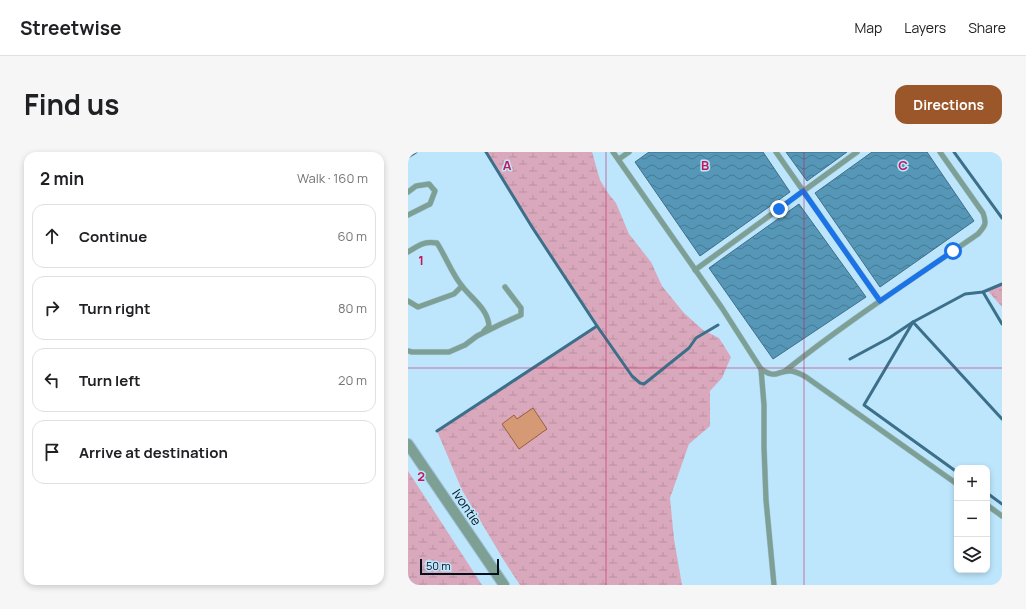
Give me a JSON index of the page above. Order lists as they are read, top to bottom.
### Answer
{
  "streets": {
    "street": ["Ivontie"]
  },
  "scale_bar": "50 m",
  "page": {
    "header": "Streetwise",
    "nav": ["Map", "Layers", "Share"],
    "title": "Find us",
    "buttons": "Directions",
    "heading": ["2 min", "Walk · 160 m"],
    "list": [
      ["Continue", "60 m"],
      ["Turn right", "80 m"],
      ["Turn left", "20 m"],
      "Arrive at destination"
    ],
    "map_buttons": ["+", "−"],
    "scale": "50 m"
  },
  "grid": {
    "columns": ["A", "B", "C"],
    "rows": ["1", "2"]
  }
}
